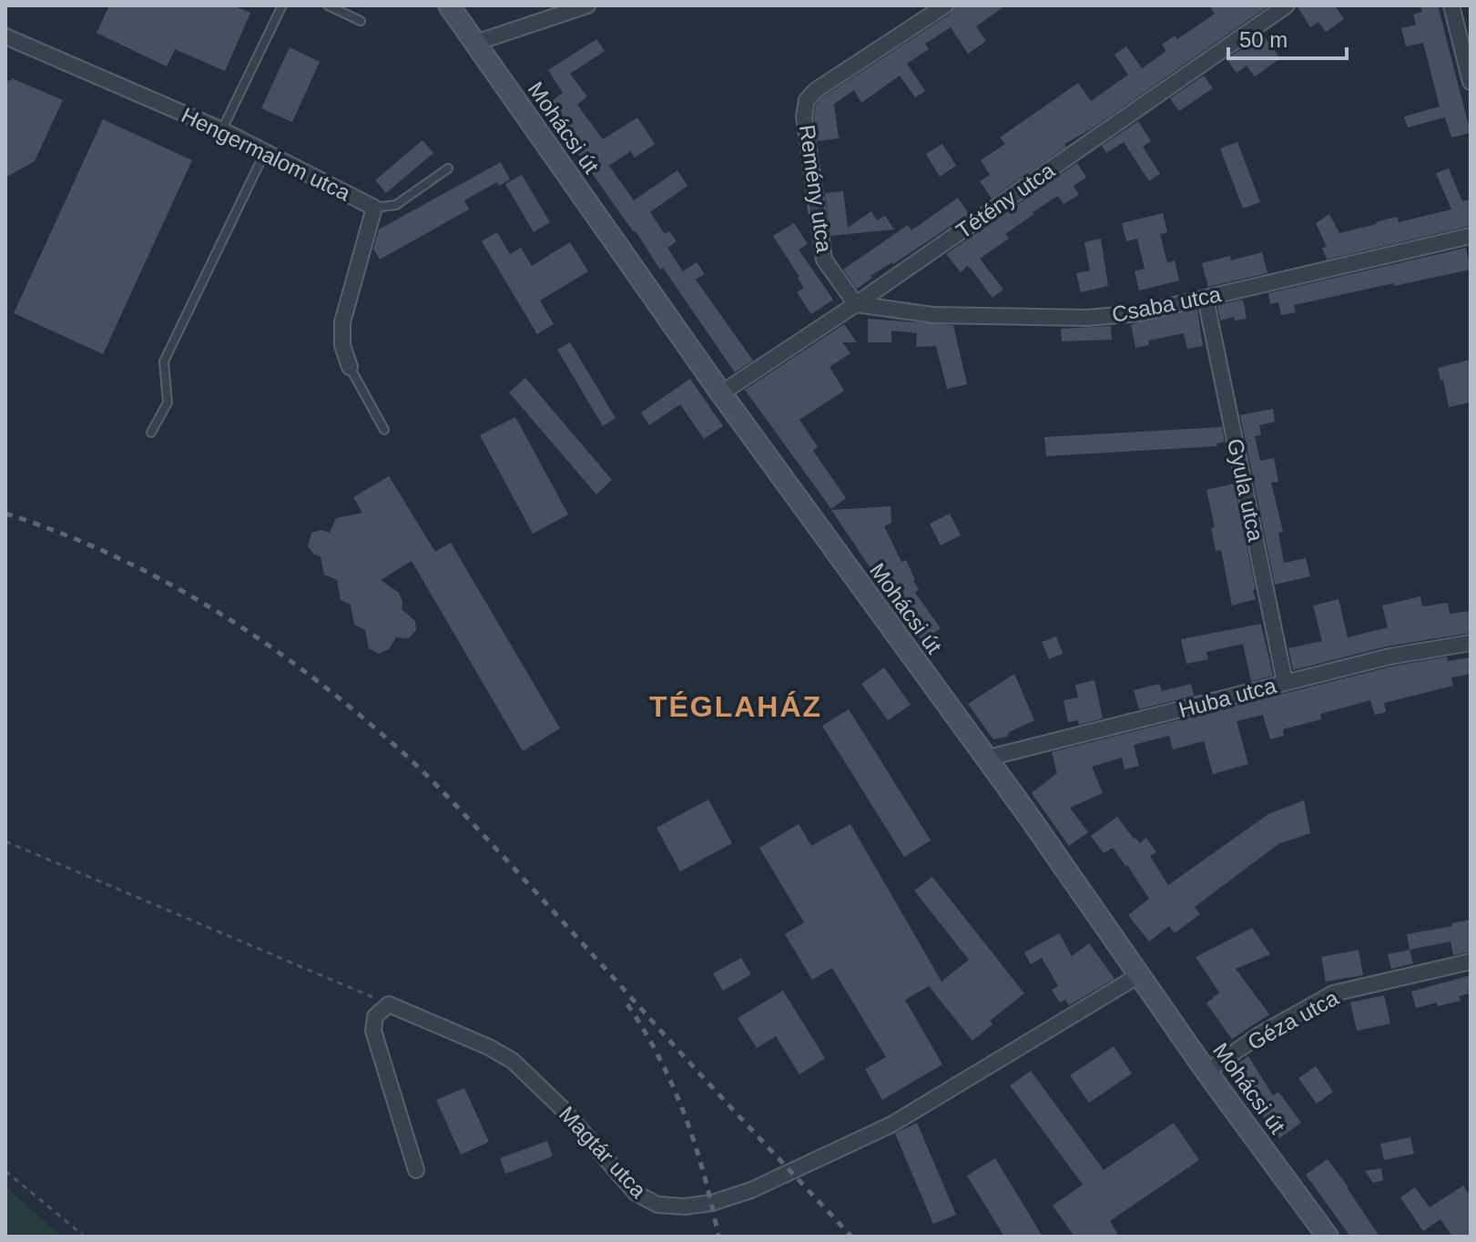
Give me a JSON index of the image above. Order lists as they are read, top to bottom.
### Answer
{
  "streets": {
    "main road": ["Mohácsi út"],
    "street": [
      "Hengermalom utca",
      "Remény utca",
      "Tétény utca",
      "Csaba utca",
      "Gyula utca",
      "Huba utca",
      "Géza utca",
      "Magtár utca"
    ]
  },
  "crossings": [
    ["Mohácsi út", "Tétény utca"],
    ["Mohácsi út", "Huba utca"],
    ["Mohácsi út", "Géza utca"],
    ["Mohácsi út", "Magtár utca"],
    ["Remény utca", "Tétény utca"],
    ["Remény utca", "Csaba utca"],
    ["Tétény utca", "Csaba utca"],
    ["Csaba utca", "Gyula utca"],
    ["Gyula utca", "Huba utca"]
  ],
  "districts": ["TÉGLAHÁZ"],
  "scale_bar": "50 m"
}
